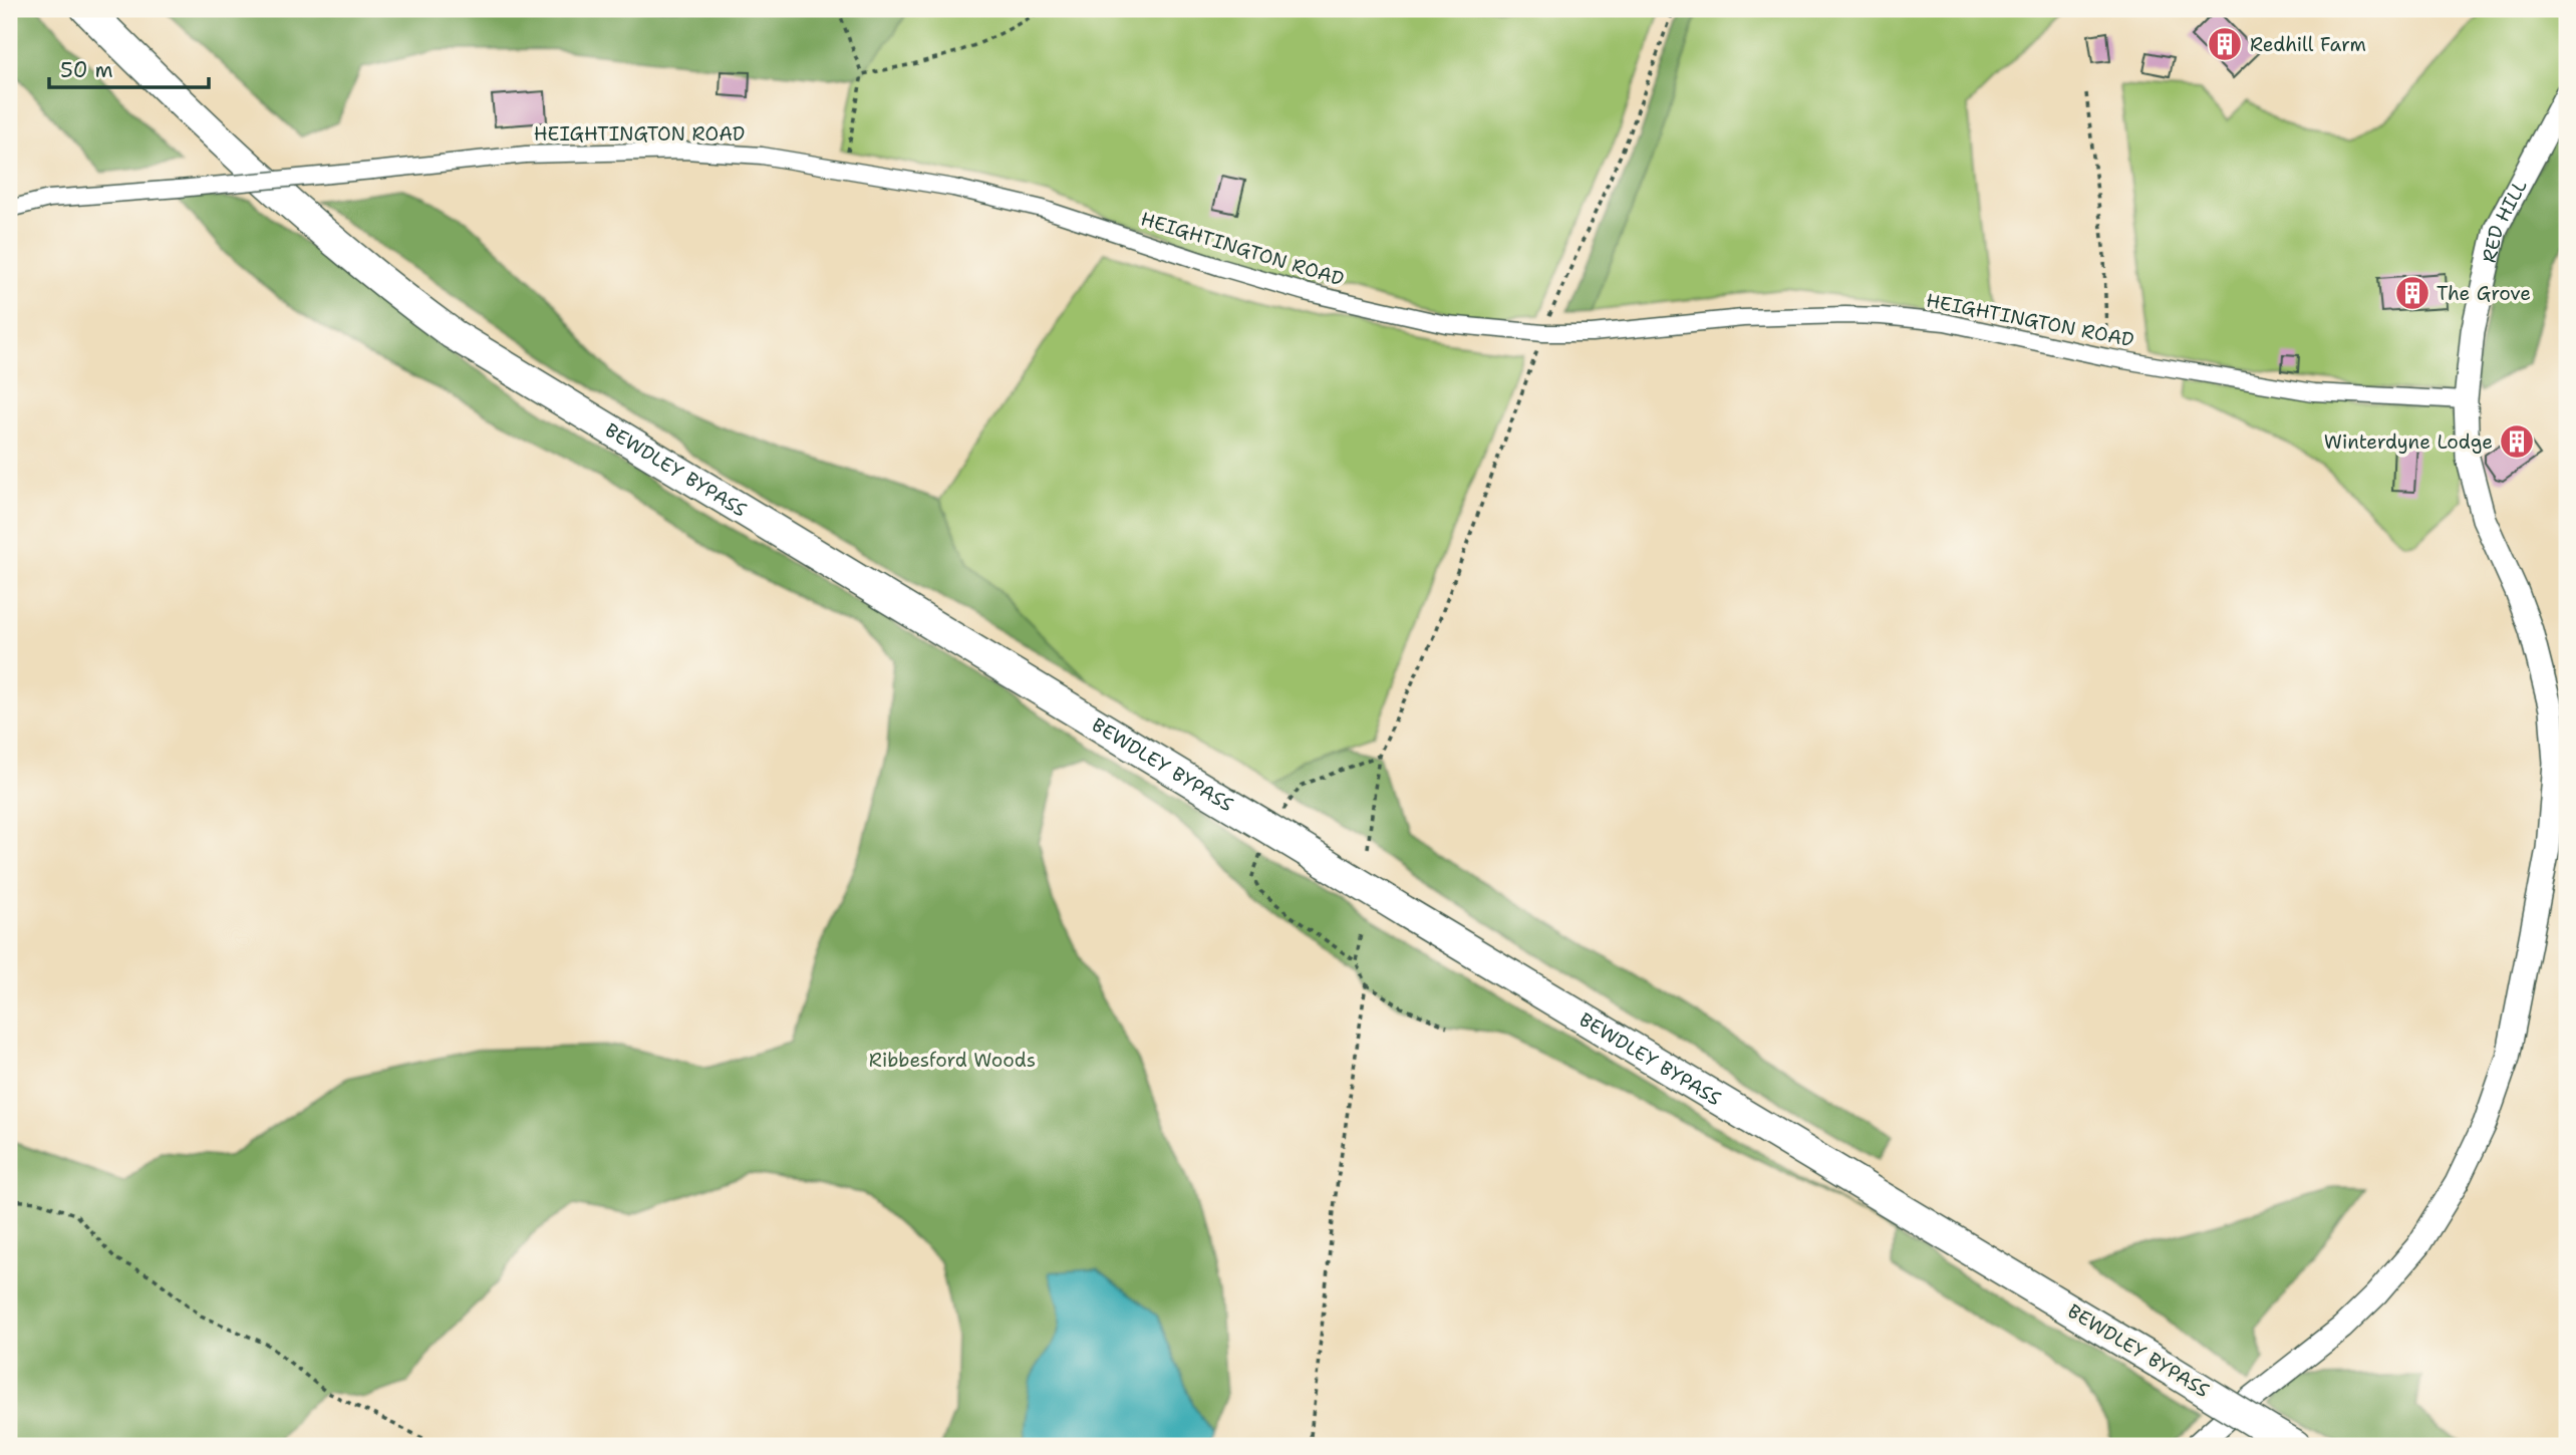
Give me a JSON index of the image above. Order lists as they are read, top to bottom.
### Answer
{
  "streets": {
    "highway": ["BEWDLEY BYPASS"],
    "main road": ["RED HILL"],
    "street": ["HEIGHTINGTON ROAD"]
  },
  "crossings": [
    ["HEIGHTINGTON ROAD", "RED HILL"]
  ],
  "parks": ["Ribbesford Woods"],
  "places": {
    "building": ["Redhill Farm", "The Grove", "Winterdyne Lodge"]
  },
  "scale_bar": "50 m"
}
